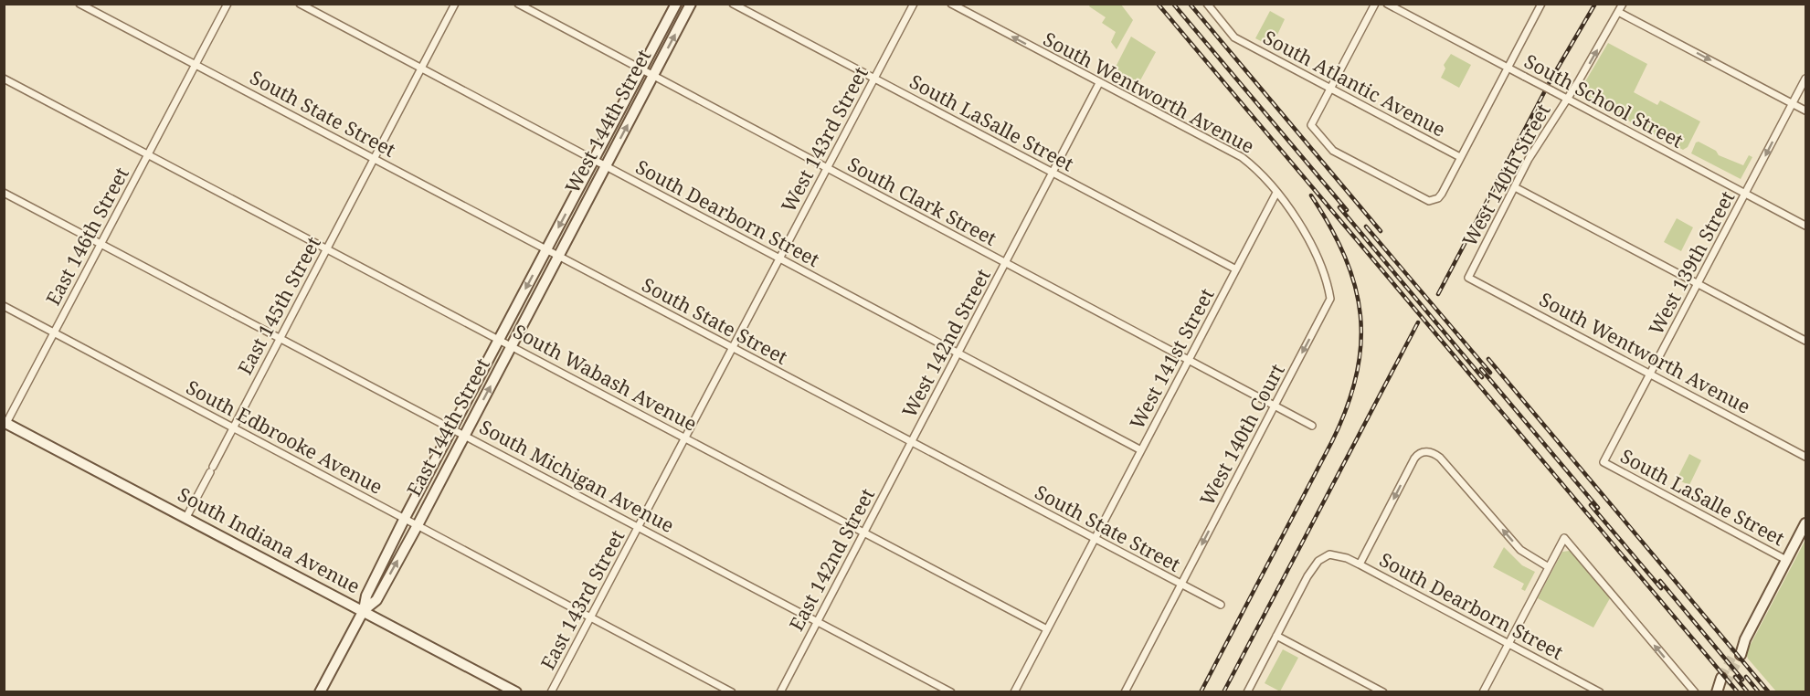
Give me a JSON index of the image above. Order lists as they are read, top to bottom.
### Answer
{
  "streets": {
    "street": [
      "South Atlantic Avenue",
      "South Wentworth Avenue",
      "South School Street",
      "South State Street",
      "West 144th Street",
      "South LaSalle Street",
      "West 143rd Street",
      "West 140th Street",
      "South Clark Street",
      "South Dearborn Street",
      "East 146th Street",
      "West 139th Street",
      "East 145th Street",
      "West 142nd Street",
      "West 141st Street",
      "South Wabash Avenue",
      "East 144th Street",
      "West 140th Court",
      "South Edbrooke Avenue",
      "South Michigan Avenue",
      "South Indiana Avenue",
      "East 142nd Street",
      "East 143rd Street"
    ]
  },
  "crossings": [
    ["South Wentworth Avenue", "West 140th Street"],
    ["South Wentworth Avenue", "West 139th Street"],
    ["South Wentworth Avenue", "West 142nd Street"],
    ["South Wentworth Avenue", "West 141st Street"],
    ["South Wentworth Avenue", "West 140th Court"],
    ["South School Street", "West 140th Street"],
    ["South School Street", "West 139th Street"],
    ["South State Street", "West 144th Street"],
    ["South State Street", "West 143rd Street"],
    ["South State Street", "East 146th Street"],
    ["South State Street", "East 145th Street"],
    ["South State Street", "West 142nd Street"],
    ["South State Street", "West 141st Street"],
    ["South State Street", "East 144th Street"],
    ["South State Street", "West 140th Court"],
    ["South State Street", "East 142nd Street"],
    ["South State Street", "East 143rd Street"],
    ["West 144th Street", "South Clark Street"],
    ["West 144th Street", "South Dearborn Street"],
    ["West 144th Street", "East 144th Street"],
    ["South LaSalle Street", "West 143rd Street"],
    ["South LaSalle Street", "West 139th Street"],
    ["South LaSalle Street", "West 142nd Street"],
    ["South LaSalle Street", "West 141st Street"],
    ["West 143rd Street", "South Clark Street"],
    ["West 143rd Street", "South Dearborn Street"],
    ["West 143rd Street", "East 143rd Street"],
    ["South Clark Street", "West 142nd Street"],
    ["South Clark Street", "West 141st Street"],
    ["South Clark Street", "West 140th Court"],
    ["South Dearborn Street", "East 145th Street"],
    ["South Dearborn Street", "West 142nd Street"],
    ["South Dearborn Street", "West 141st Street"],
    ["East 146th Street", "South Wabash Avenue"],
    ["East 146th Street", "South Edbrooke Avenue"],
    ["East 146th Street", "South Michigan Avenue"],
    ["East 146th Street", "South Indiana Avenue"],
    ["East 145th Street", "South Wabash Avenue"],
    ["East 145th Street", "South Edbrooke Avenue"],
    ["East 145th Street", "South Michigan Avenue"],
    ["East 145th Street", "South Indiana Avenue"],
    ["West 142nd Street", "East 142nd Street"],
    ["West 141st Street", "South Wabash Avenue"],
    ["South Wabash Avenue", "East 144th Street"],
    ["South Wabash Avenue", "East 142nd Street"],
    ["South Wabash Avenue", "East 143rd Street"],
    ["East 144th Street", "South Edbrooke Avenue"],
    ["East 144th Street", "South Michigan Avenue"],
    ["East 144th Street", "South Indiana Avenue"],
    ["South Edbrooke Avenue", "East 143rd Street"],
    ["South Michigan Avenue", "East 142nd Street"],
    ["South Michigan Avenue", "East 143rd Street"]
  ],
  "one_way": ["West 140th Court"]
}
